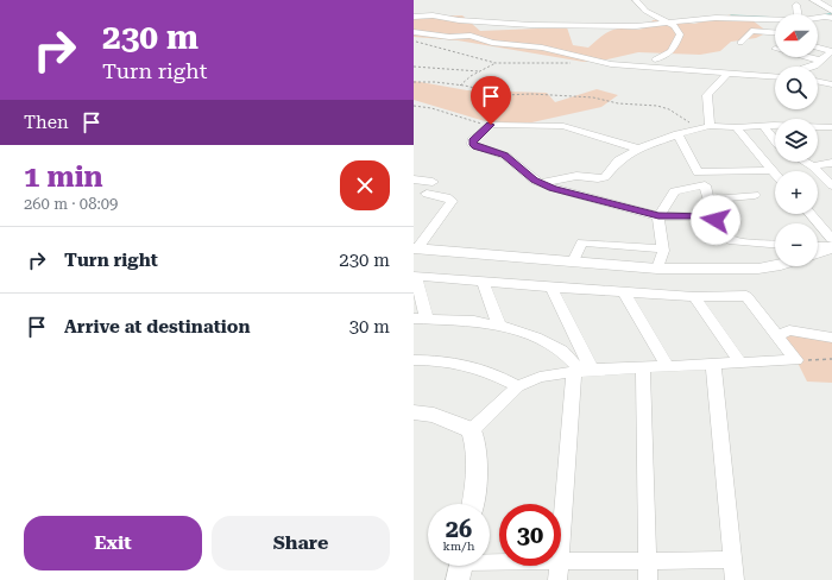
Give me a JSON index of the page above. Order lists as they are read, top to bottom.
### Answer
{
  "north": "left",
  "page": {
    "turn": ["230 m", "Turn right"],
    "map_buttons": ["+", "−"],
    "then": "Then",
    "heading": ["1 min", "260 m · 08:09"],
    "list": [
      {
        "name": "Turn right",
        "value": "230 m"
      },
      {
        "name": "Arrive at destination",
        "value": "30 m"
      }
    ],
    "speed": "26 km/h",
    "limit": "30",
    "buttons": ["Exit", "Share"]
  }
}
